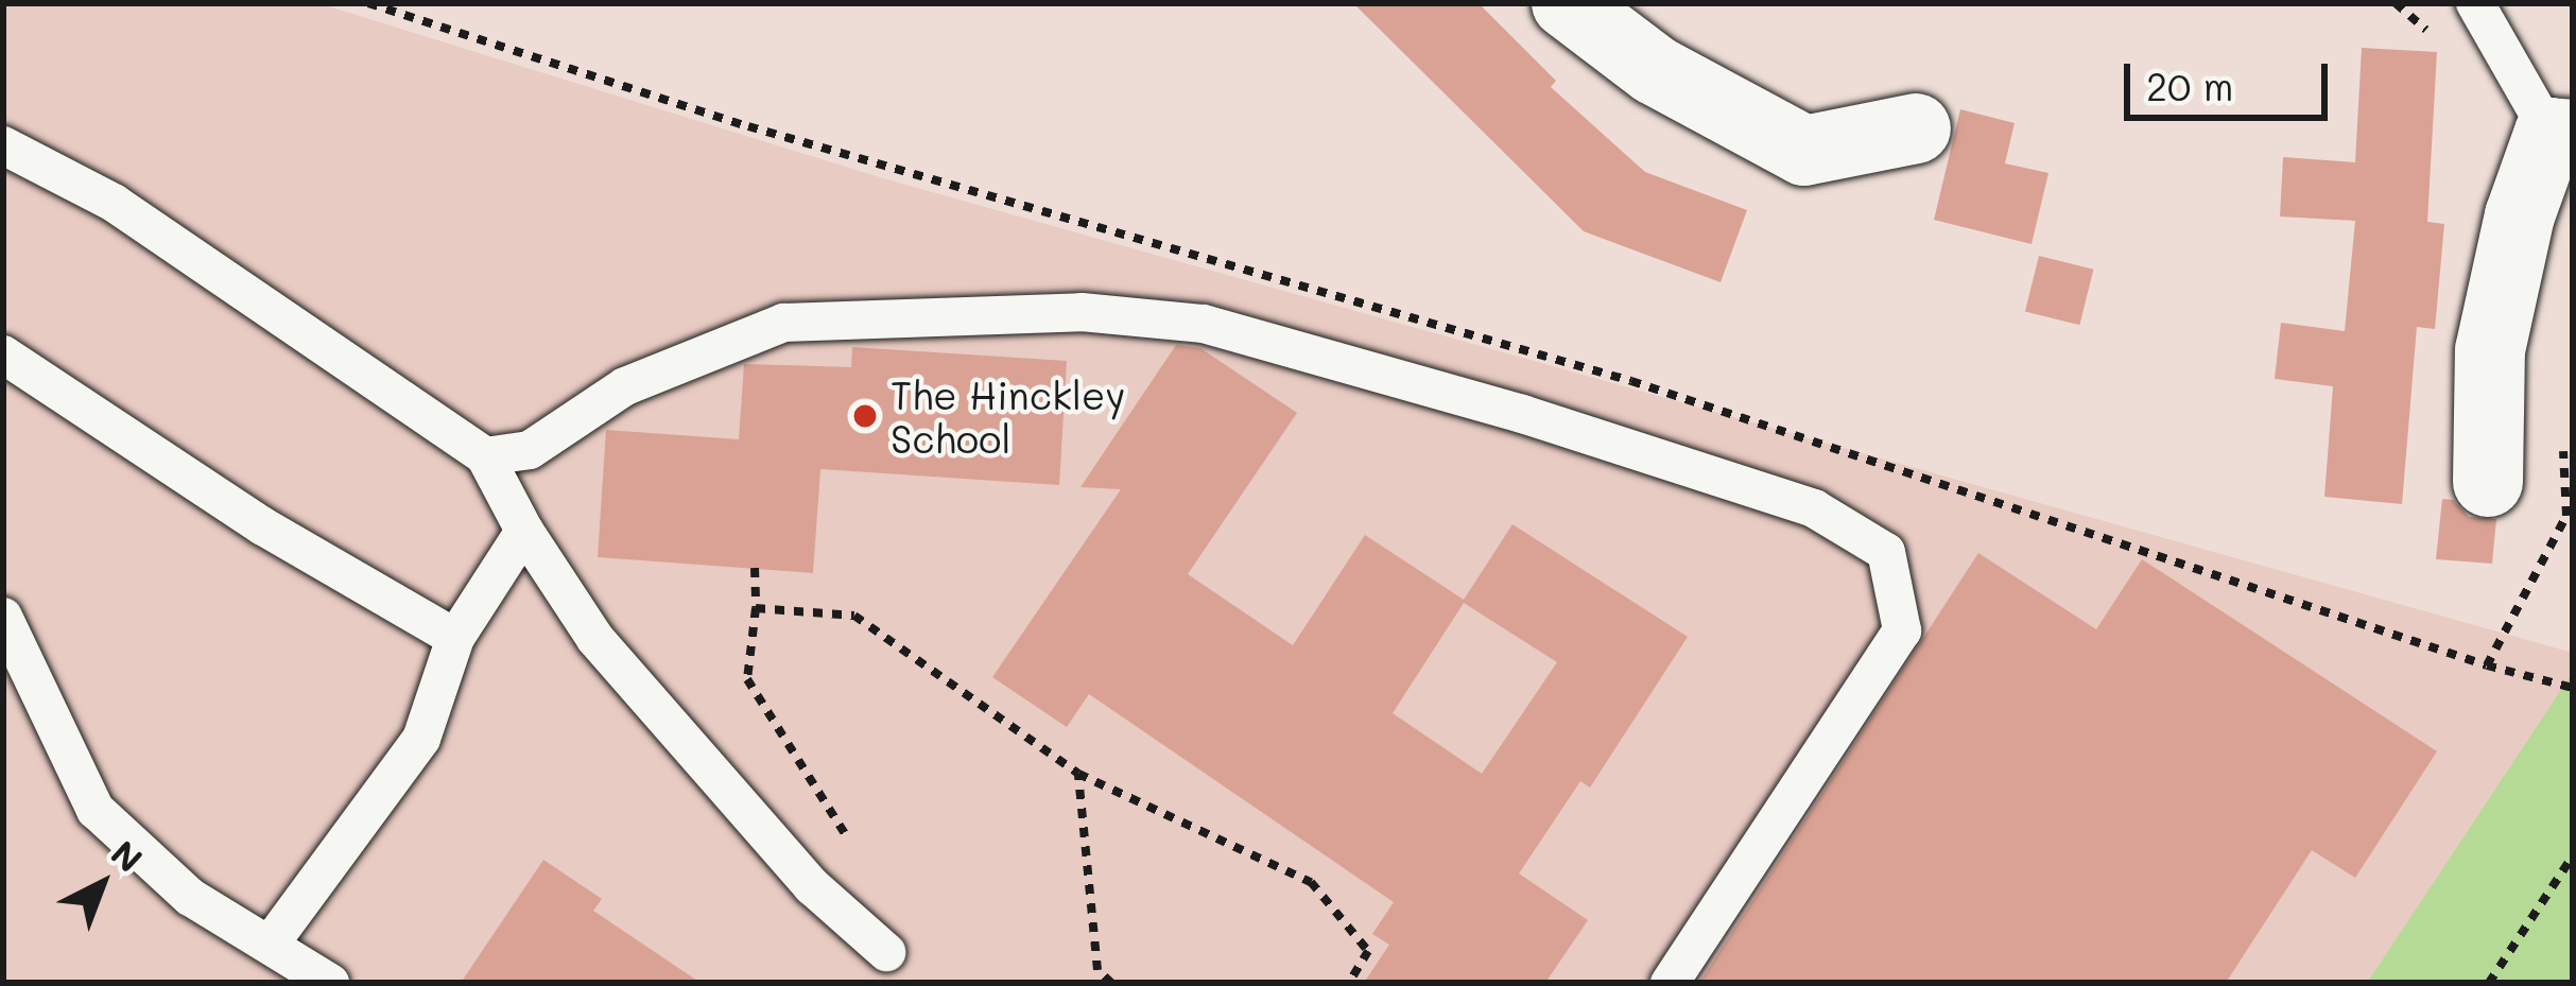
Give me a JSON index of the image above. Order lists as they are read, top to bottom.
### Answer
{
  "places": ["The Hinckley School"],
  "scale_bar": "20 m",
  "north": "top right"
}
